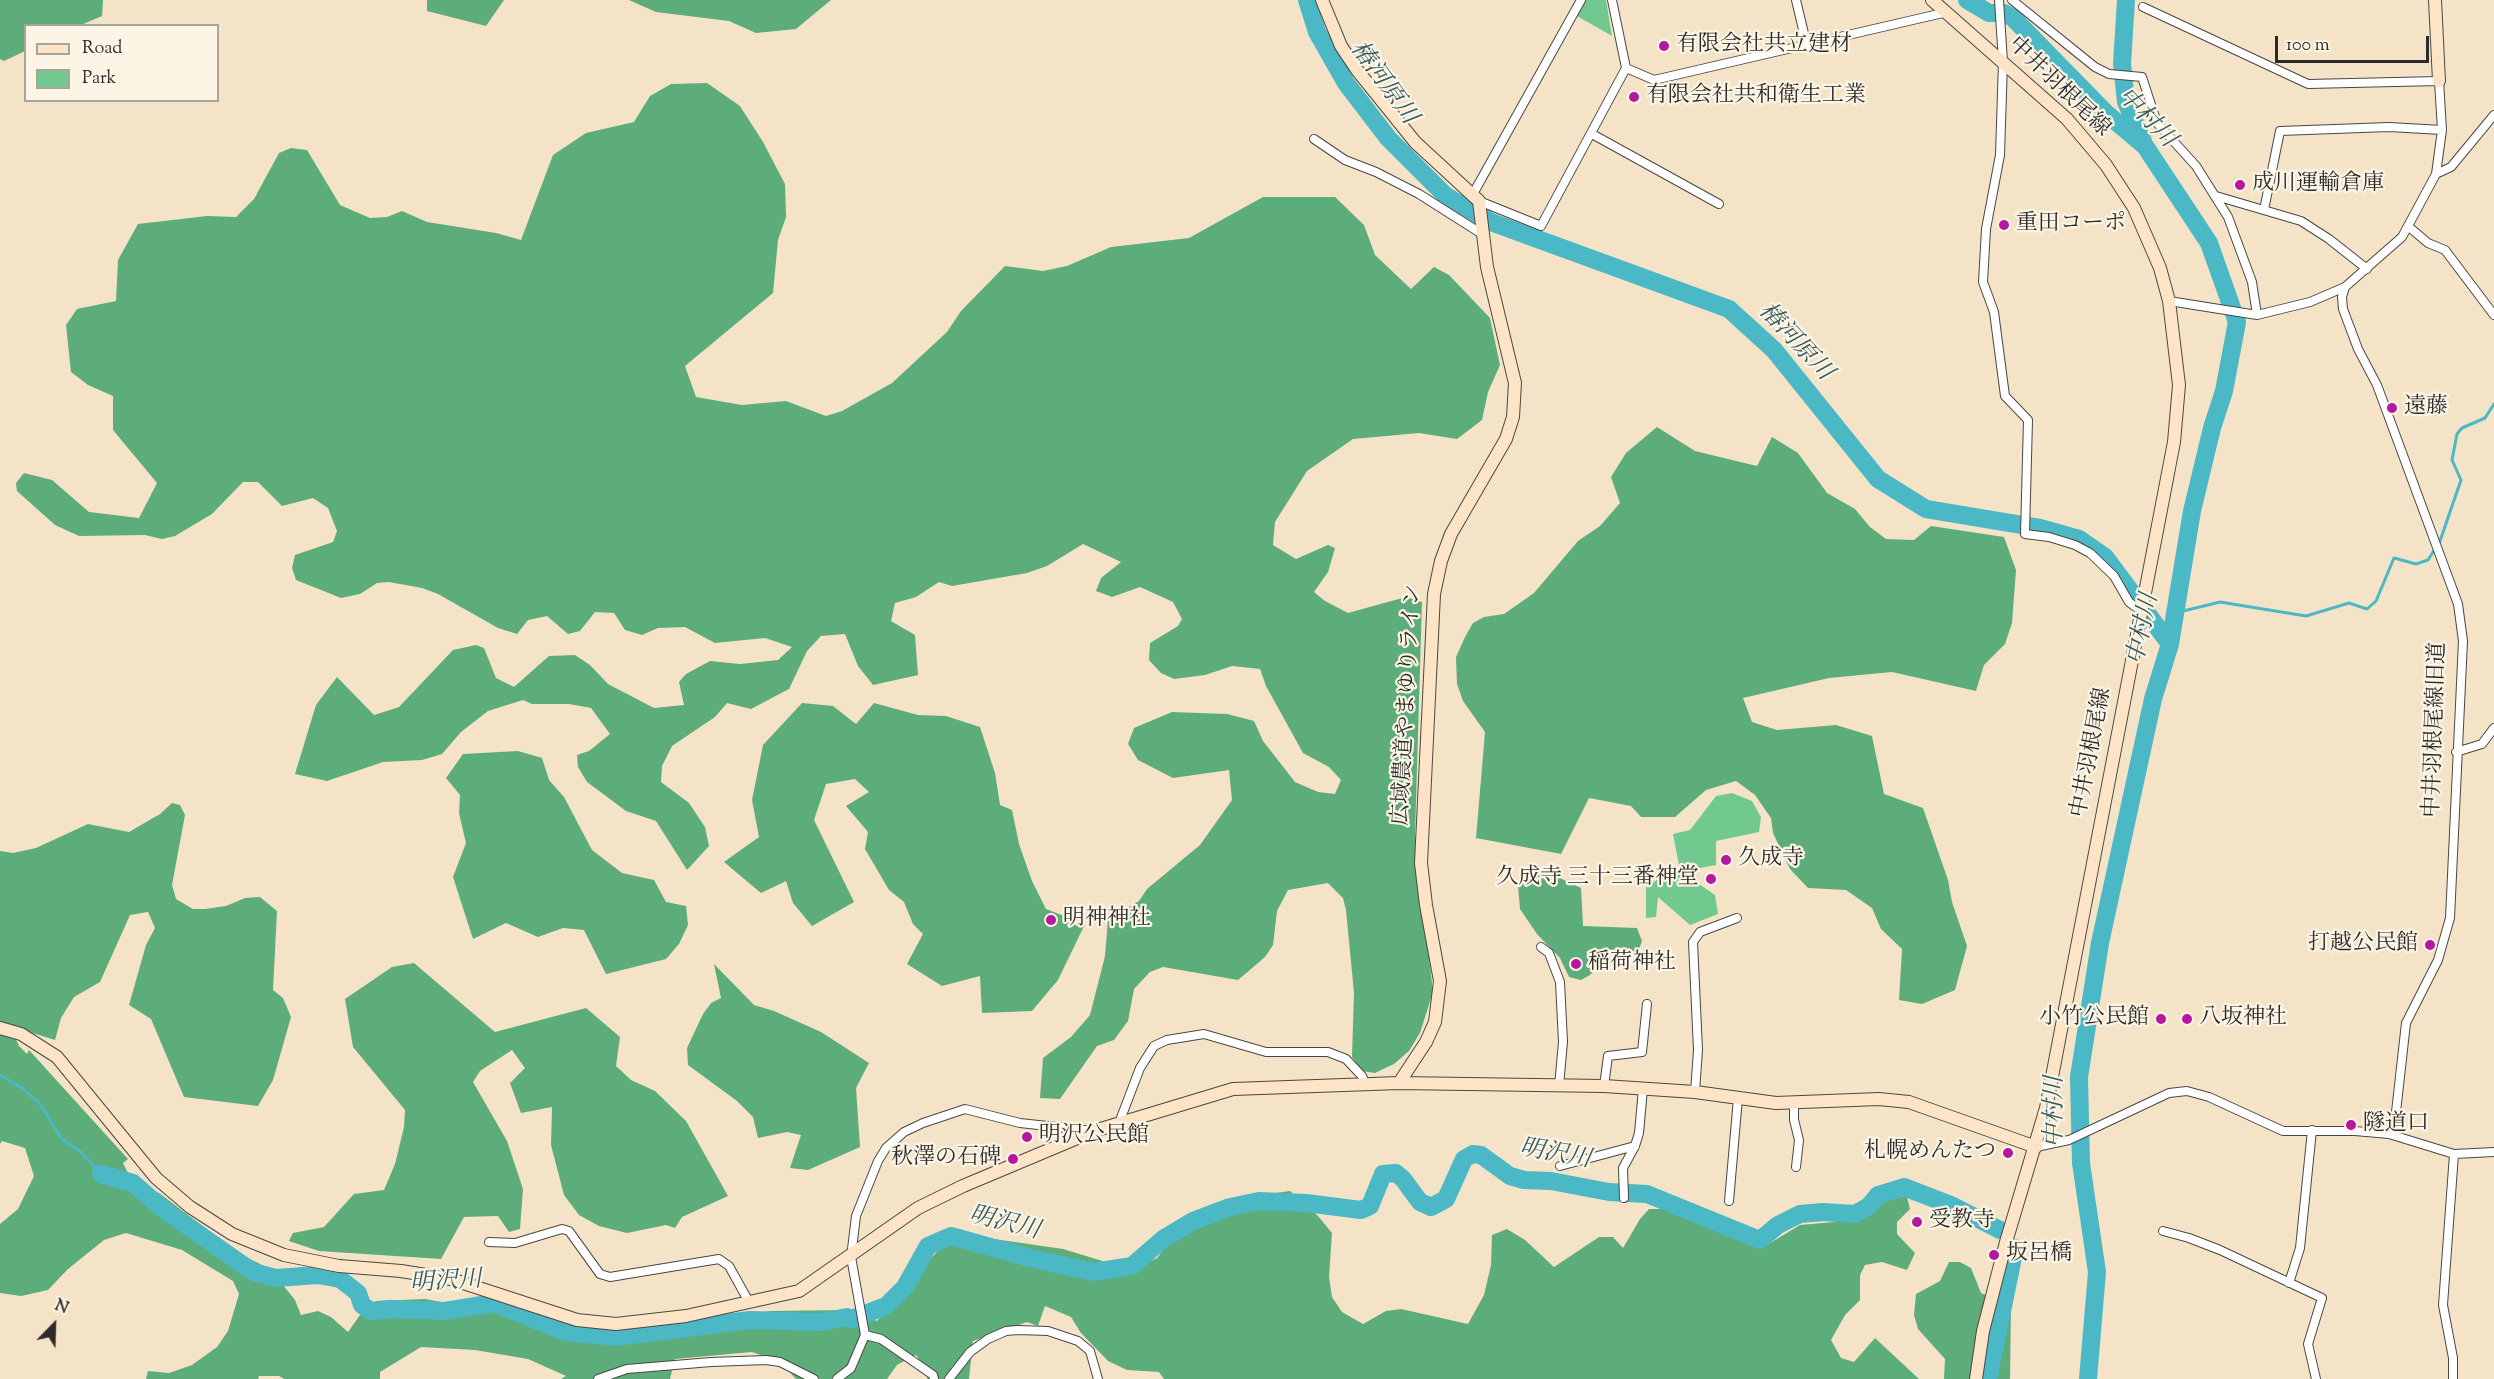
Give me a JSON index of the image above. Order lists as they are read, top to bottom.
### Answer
{
  "streets": {
    "street": ["中井羽根尾線", "広域農道やまゆりライン", "中井羽根尾線旧道"]
  },
  "water": ["椿河原川", "中村川", "明沢川"],
  "places": [
    "有限会社共立建材",
    "有限会社共和衛生工業",
    "成川運輸倉庫",
    "重田コーポ",
    "遠藤",
    "久成寺",
    "久成寺 三十三番神堂",
    "明神神社",
    "打越公民館",
    "稲荷神社",
    "小竹公民館",
    "八坂神社",
    "隧道口",
    "明沢公民館",
    "札幌めんたつ",
    "秋澤の石碑",
    "受教寺",
    "坂呂橋"
  ],
  "legend": ["Road", "Park"],
  "scale_bar": "100 m",
  "north": "top right"
}
